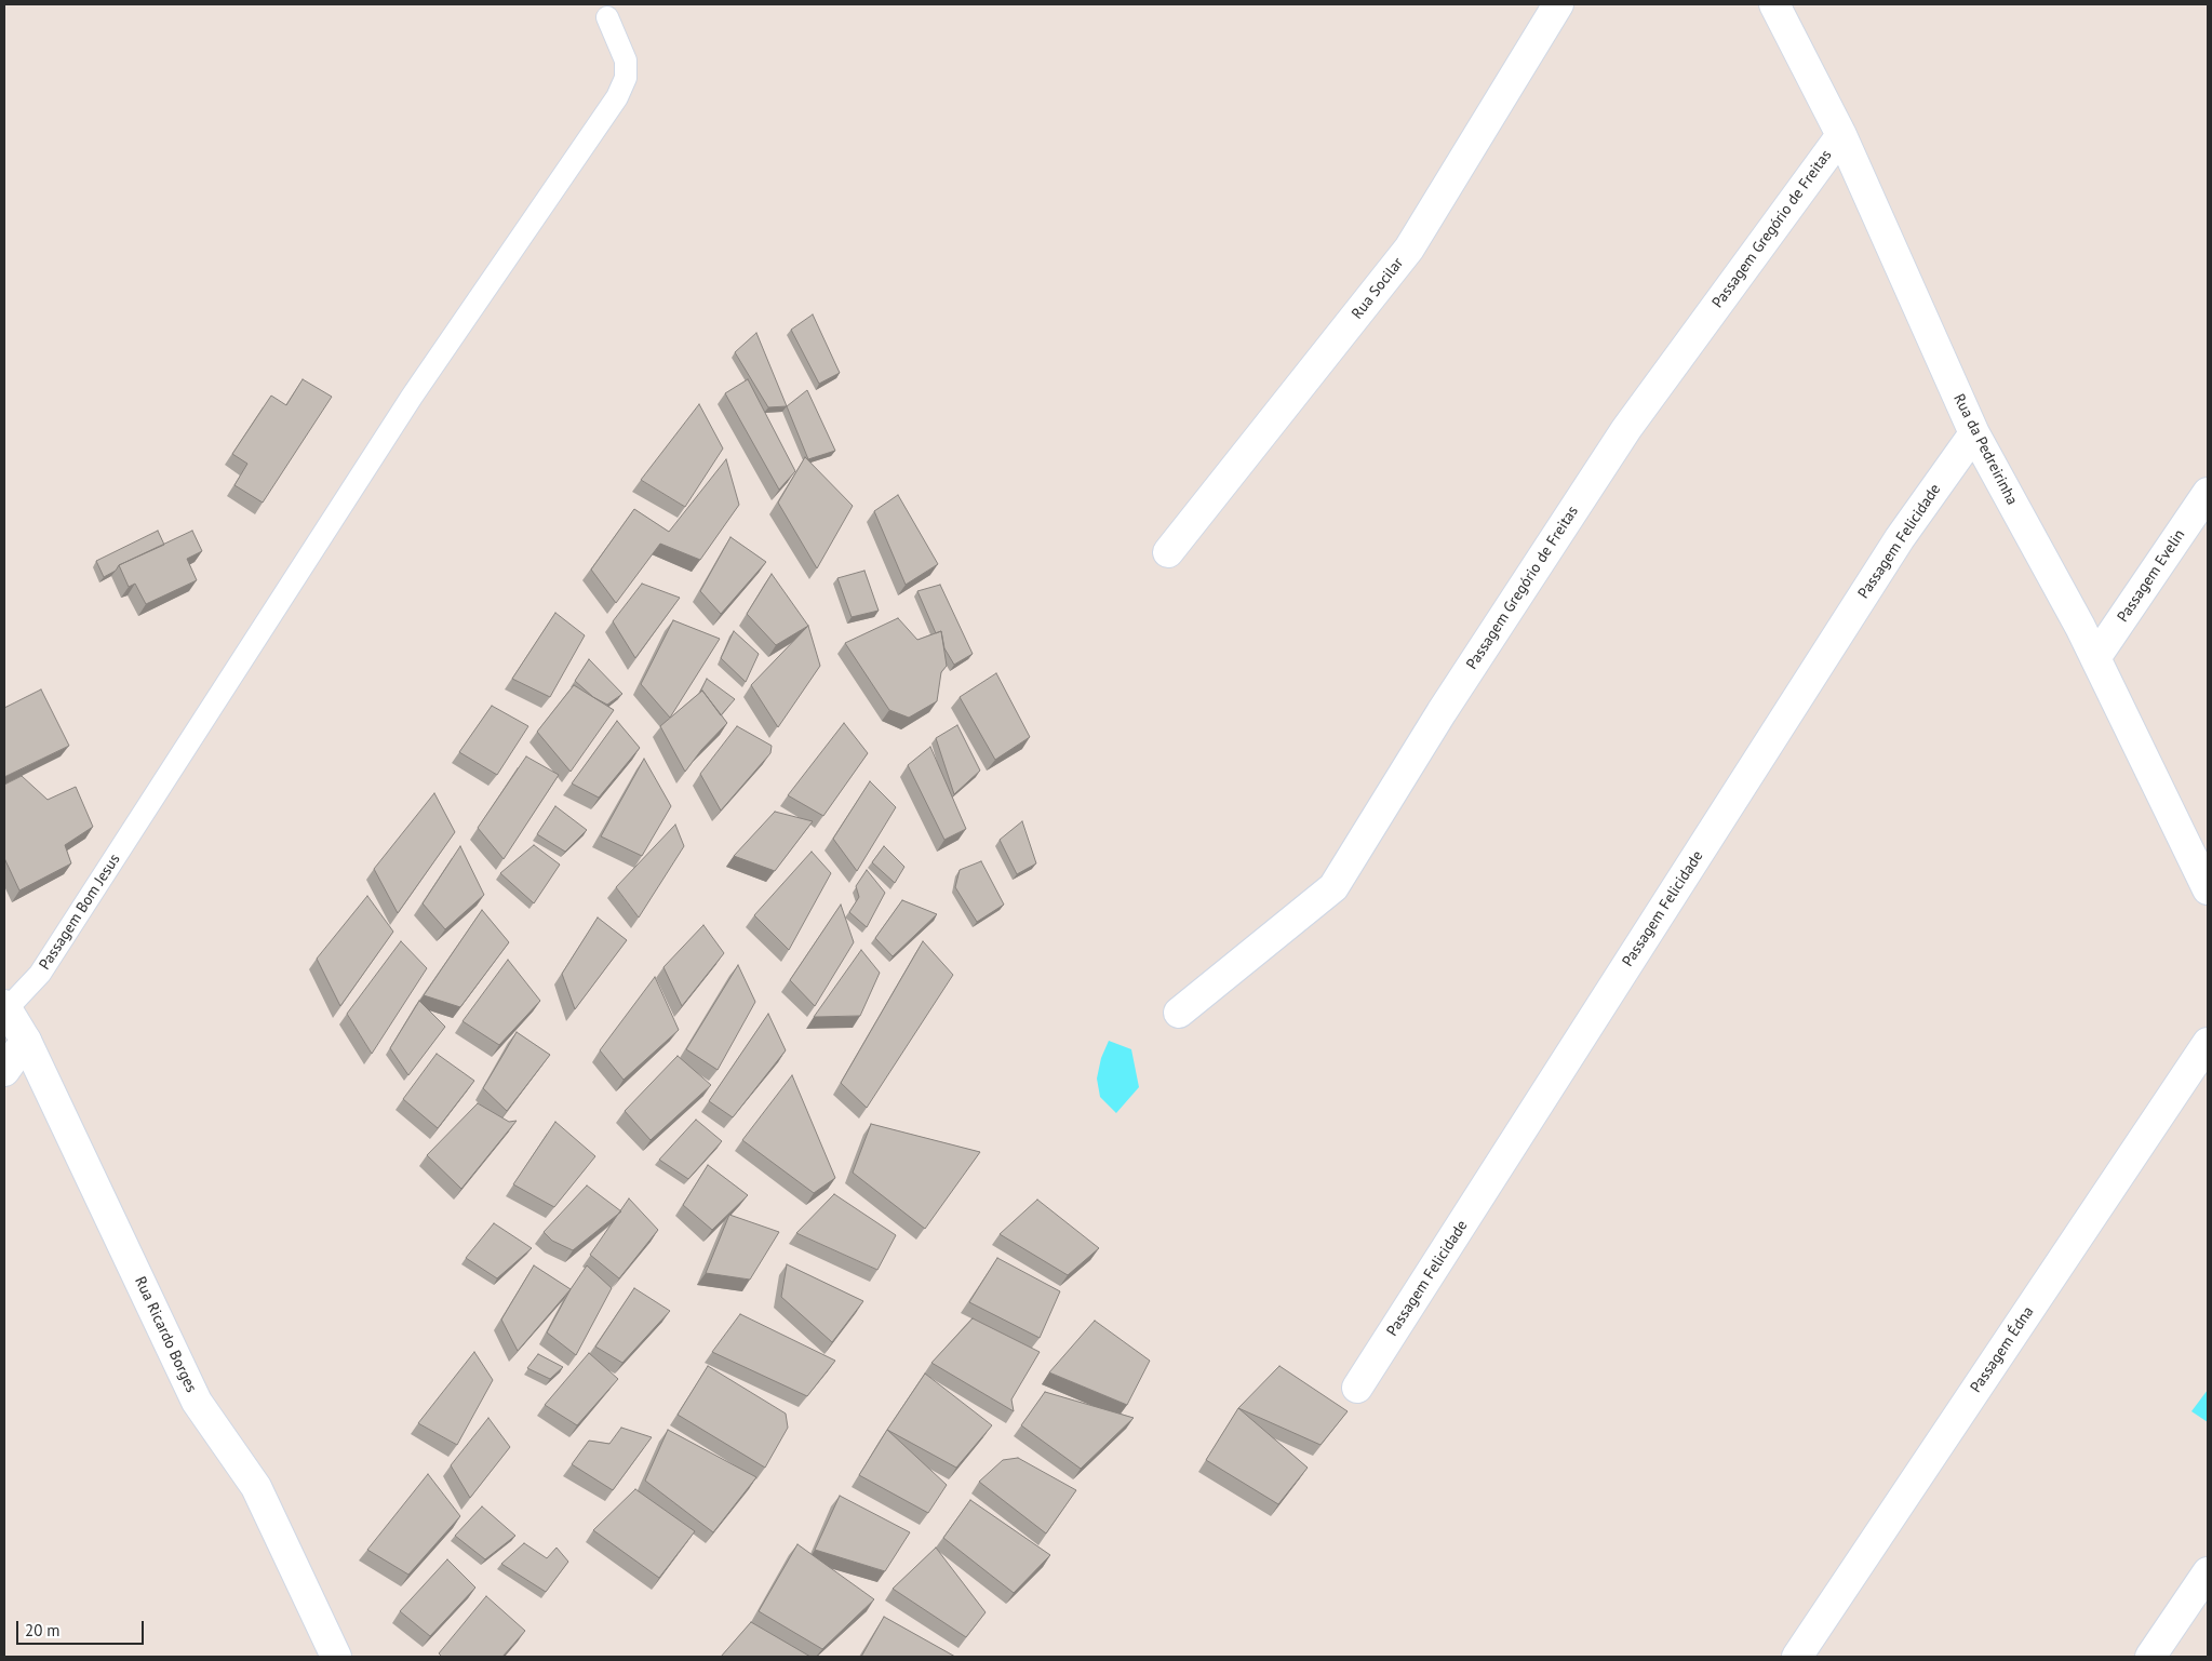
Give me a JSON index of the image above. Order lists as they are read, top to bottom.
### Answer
{
  "streets": {
    "street": [
      "Passagem Gregório de Freitas",
      "Rua Socilar",
      "Rua da Pedreirinha",
      "Passagem Felicidade",
      "Passagem Evelin",
      "Rua Ricardo Borges",
      "Passagem Édna"
    ],
    "lane": ["Passagem Bom Jesus"]
  },
  "crossings": [
    ["Passagem Gregório de Freitas", "Rua da Pedreirinha"],
    ["Rua da Pedreirinha", "Passagem Felicidade"],
    ["Rua da Pedreirinha", "Passagem Evelin"],
    ["Passagem Bom Jesus", "Rua Ricardo Borges"]
  ],
  "scale_bar": "20 m"
}
